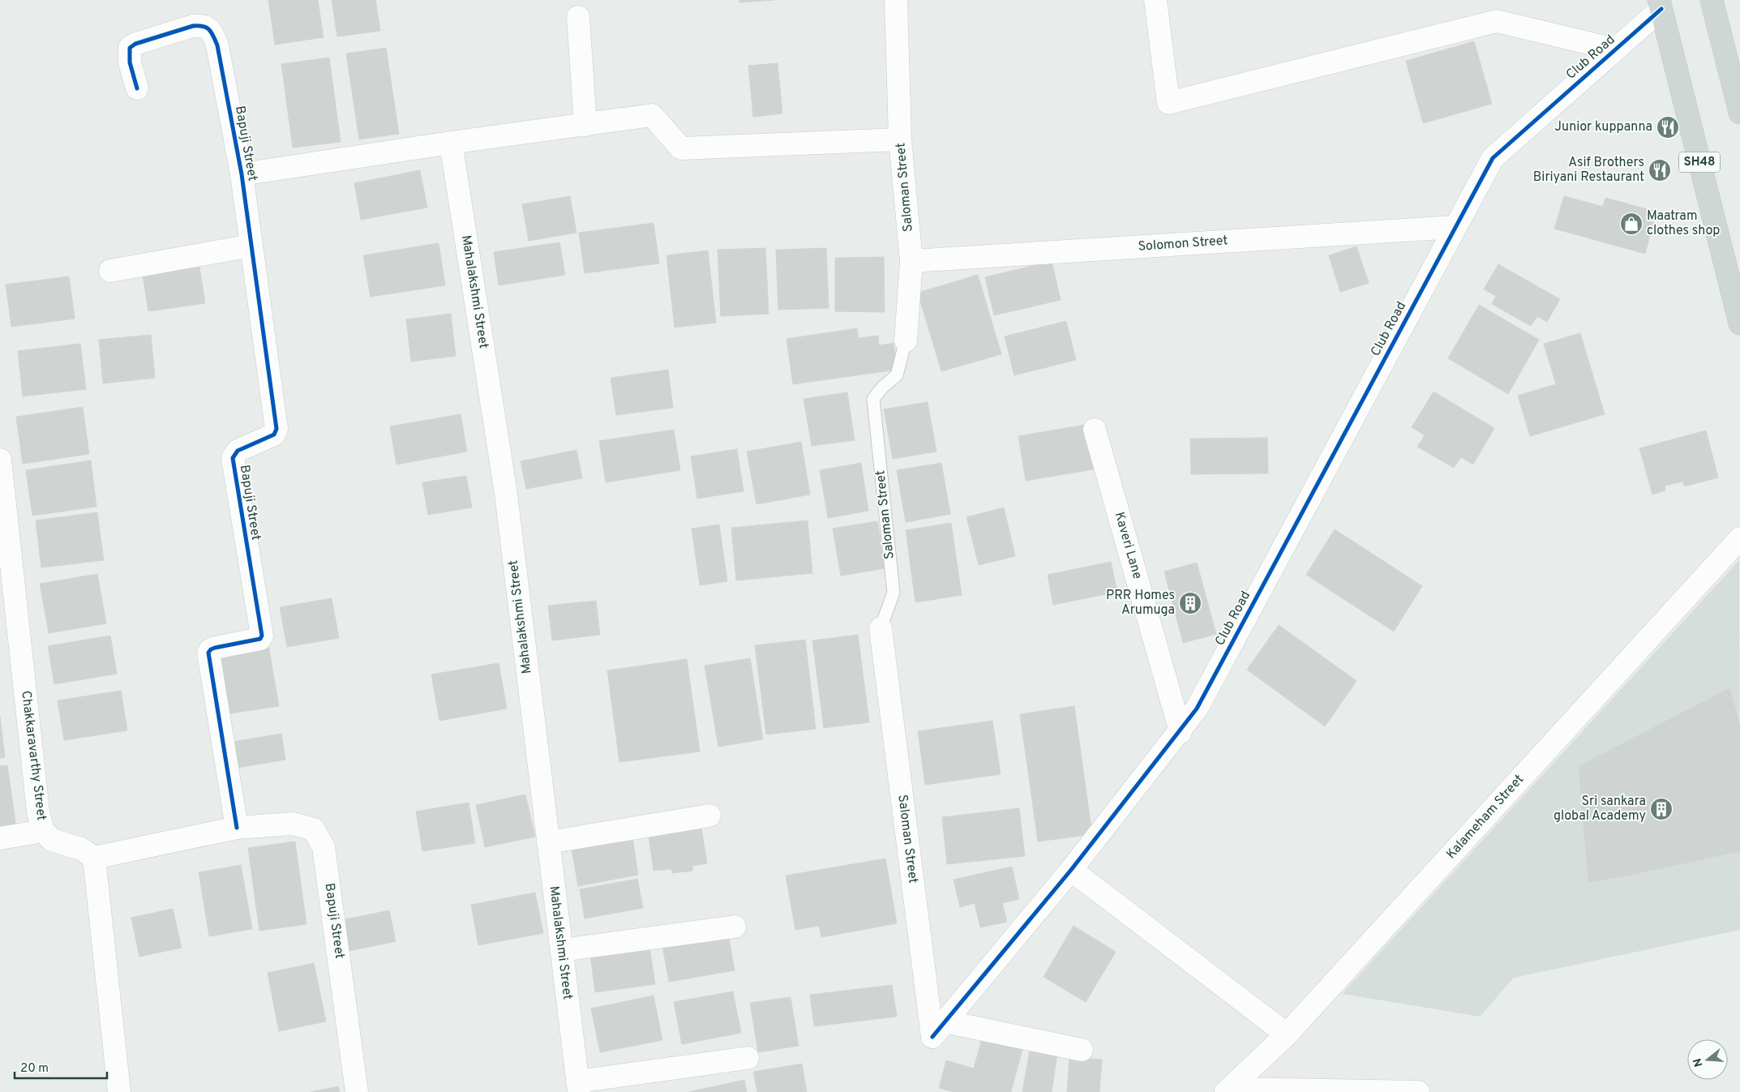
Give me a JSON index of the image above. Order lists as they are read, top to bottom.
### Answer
{
  "streets": {
    "main road": ["SH48"],
    "street": [
      "Club Road",
      "Bapuji Street",
      "Saloman Street",
      "Solomon Street",
      "Mahalakshmi Street",
      "Kaveri Lane",
      "Chakkaravarthy Street",
      "Kalameham Street"
    ]
  },
  "crossings": [
    ["Club Road", "SH48"],
    ["Club Road", "Saloman Street"],
    ["Club Road", "Solomon Street"],
    ["Club Road", "Kaveri Lane"],
    ["Bapuji Street", "Chakkaravarthy Street"],
    ["Saloman Street", "Solomon Street"]
  ],
  "places": {
    "restaurant": ["Junior kuppanna", "Asif Brothers Biriyani Restaurant"],
    "shop": ["Maatram clothes shop"],
    "building": ["PRR Homes Arumuga", "Sri sankara global Academy"]
  },
  "scale_bar": "20 m",
  "north": "left"
}
